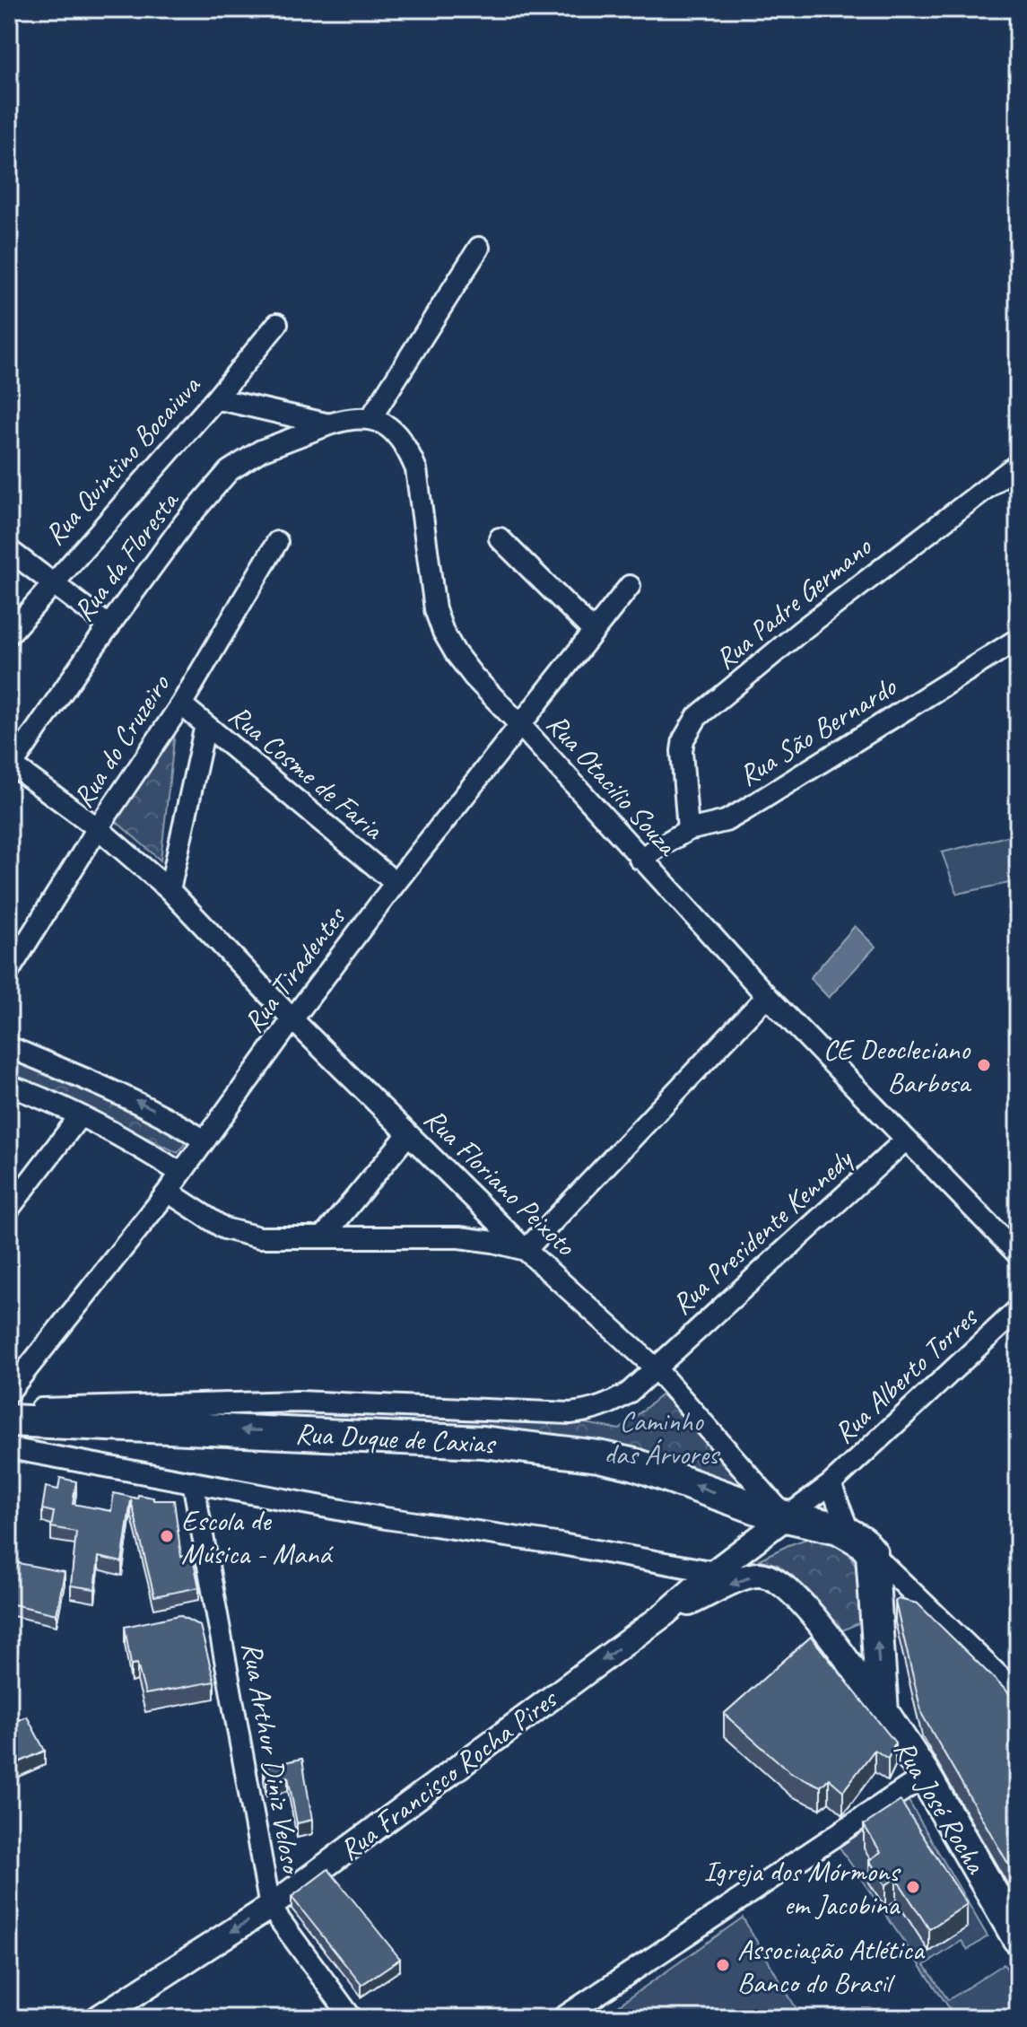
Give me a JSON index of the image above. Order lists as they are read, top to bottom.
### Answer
{
  "streets": {
    "main road": ["Rua Duque de Caxias", "Rua José Rocha"],
    "street": [
      "Rua Quintino Bocaiuva",
      "Rua da Floresta",
      "Rua Padre Germano",
      "Rua São Bernardo",
      "Rua do Cruzeiro",
      "Rua Cosme de Faria",
      "Rua Otacilio Souza",
      "Rua Tiradentes",
      "Rua Floriano Peixoto",
      "Rua Presidente Kennedy",
      "Rua Alberto Torres",
      "Rua Arthur Diniz Veloso",
      "Rua Francisco Rocha Pires"
    ]
  },
  "crossings": [
    ["Rua da Floresta", "Rua Floriano Peixoto"],
    ["Rua Padre Germano", "Rua São Bernardo"],
    ["Rua São Bernardo", "Rua Otacilio Souza"],
    ["Rua do Cruzeiro", "Rua Cosme de Faria"],
    ["Rua do Cruzeiro", "Rua Floriano Peixoto"],
    ["Rua Cosme de Faria", "Rua Tiradentes"],
    ["Rua Otacilio Souza", "Rua Tiradentes"],
    ["Rua Otacilio Souza", "Rua Presidente Kennedy"],
    ["Rua Tiradentes", "Rua Floriano Peixoto"],
    ["Rua Floriano Peixoto", "Rua Presidente Kennedy"],
    ["Rua Floriano Peixoto", "Rua Duque de Caxias"],
    ["Rua Floriano Peixoto", "Rua Francisco Rocha Pires"],
    ["Rua Presidente Kennedy", "Rua Duque de Caxias"],
    ["Rua Alberto Torres", "Rua Francisco Rocha Pires"],
    ["Rua Duque de Caxias", "Rua Francisco Rocha Pires"],
    ["Rua Arthur Diniz Veloso", "Rua Francisco Rocha Pires"]
  ],
  "one_way": ["Rua Francisco Rocha Pires"],
  "parks": ["Caminho das Árvores"],
  "places": [
    "CE Deocleciano Barbosa",
    "Escola de Música - Maná",
    "Igreja dos Mórmons em Jacobina",
    "Associação Atlética Banco do Brasil"
  ]
}
